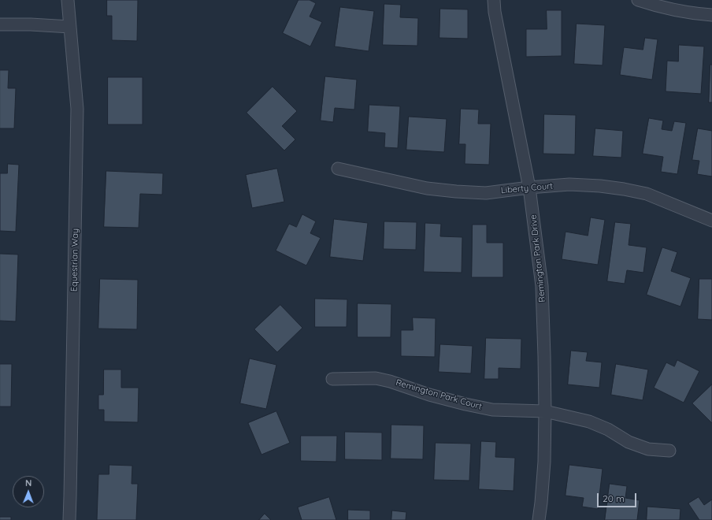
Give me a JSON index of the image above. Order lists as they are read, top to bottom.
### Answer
{
  "streets": {
    "street": [
      "Liberty Court",
      "Remington Park Drive",
      "Equestrian Way",
      "Remington Park Court"
    ]
  },
  "crossings": [
    ["Liberty Court", "Remington Park Drive"],
    ["Remington Park Drive", "Remington Park Court"]
  ],
  "scale_bar": "20 m",
  "north": "top"
}
